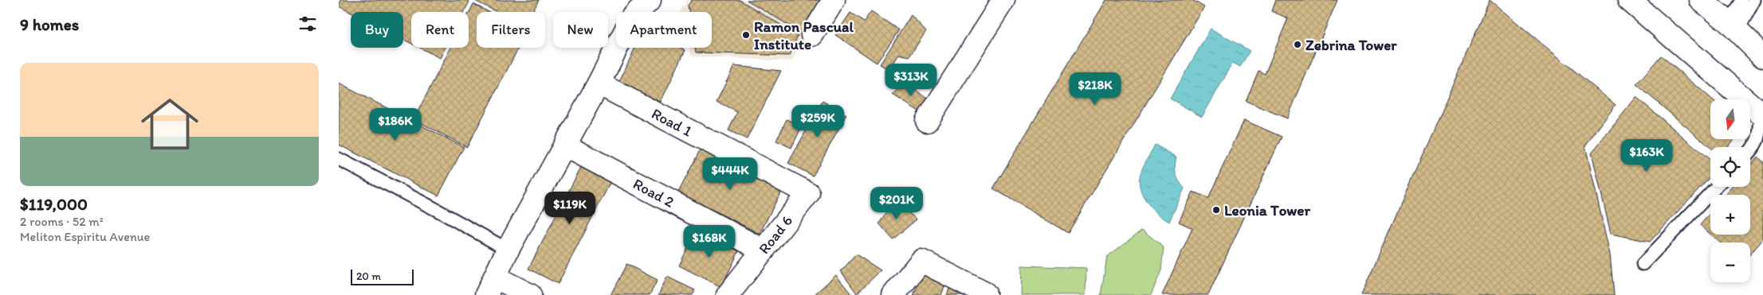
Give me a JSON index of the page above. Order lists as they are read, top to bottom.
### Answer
{
  "streets": {
    "street": ["Road 1", "Road 2", "Road 6"]
  },
  "crossings": [
    ["Road 1", "Road 6"],
    ["Road 2", "Road 6"]
  ],
  "places": ["Ramon Pascual Institute", "Zebrina Tower", "Leonia Tower"],
  "scale_bar": "20 m",
  "north": "bottom",
  "page": {
    "heading": "9 homes",
    "chip": [
      "Buy",
      "Rent",
      "Filters",
      "New",
      "Apartment"
    ],
    "list": [
      {
        "name": "$119,000",
        "note": "2 rooms · 52 m² · Meliton Espiritu Avenue"
      }
    ],
    "price": [
      "$313K",
      "$218K",
      "$259K",
      "$186K",
      "$163K",
      "$444K",
      "$201K",
      "$119K",
      "$168K"
    ],
    "map_buttons": ["+", "−"],
    "scale": "20 m"
  }
}
